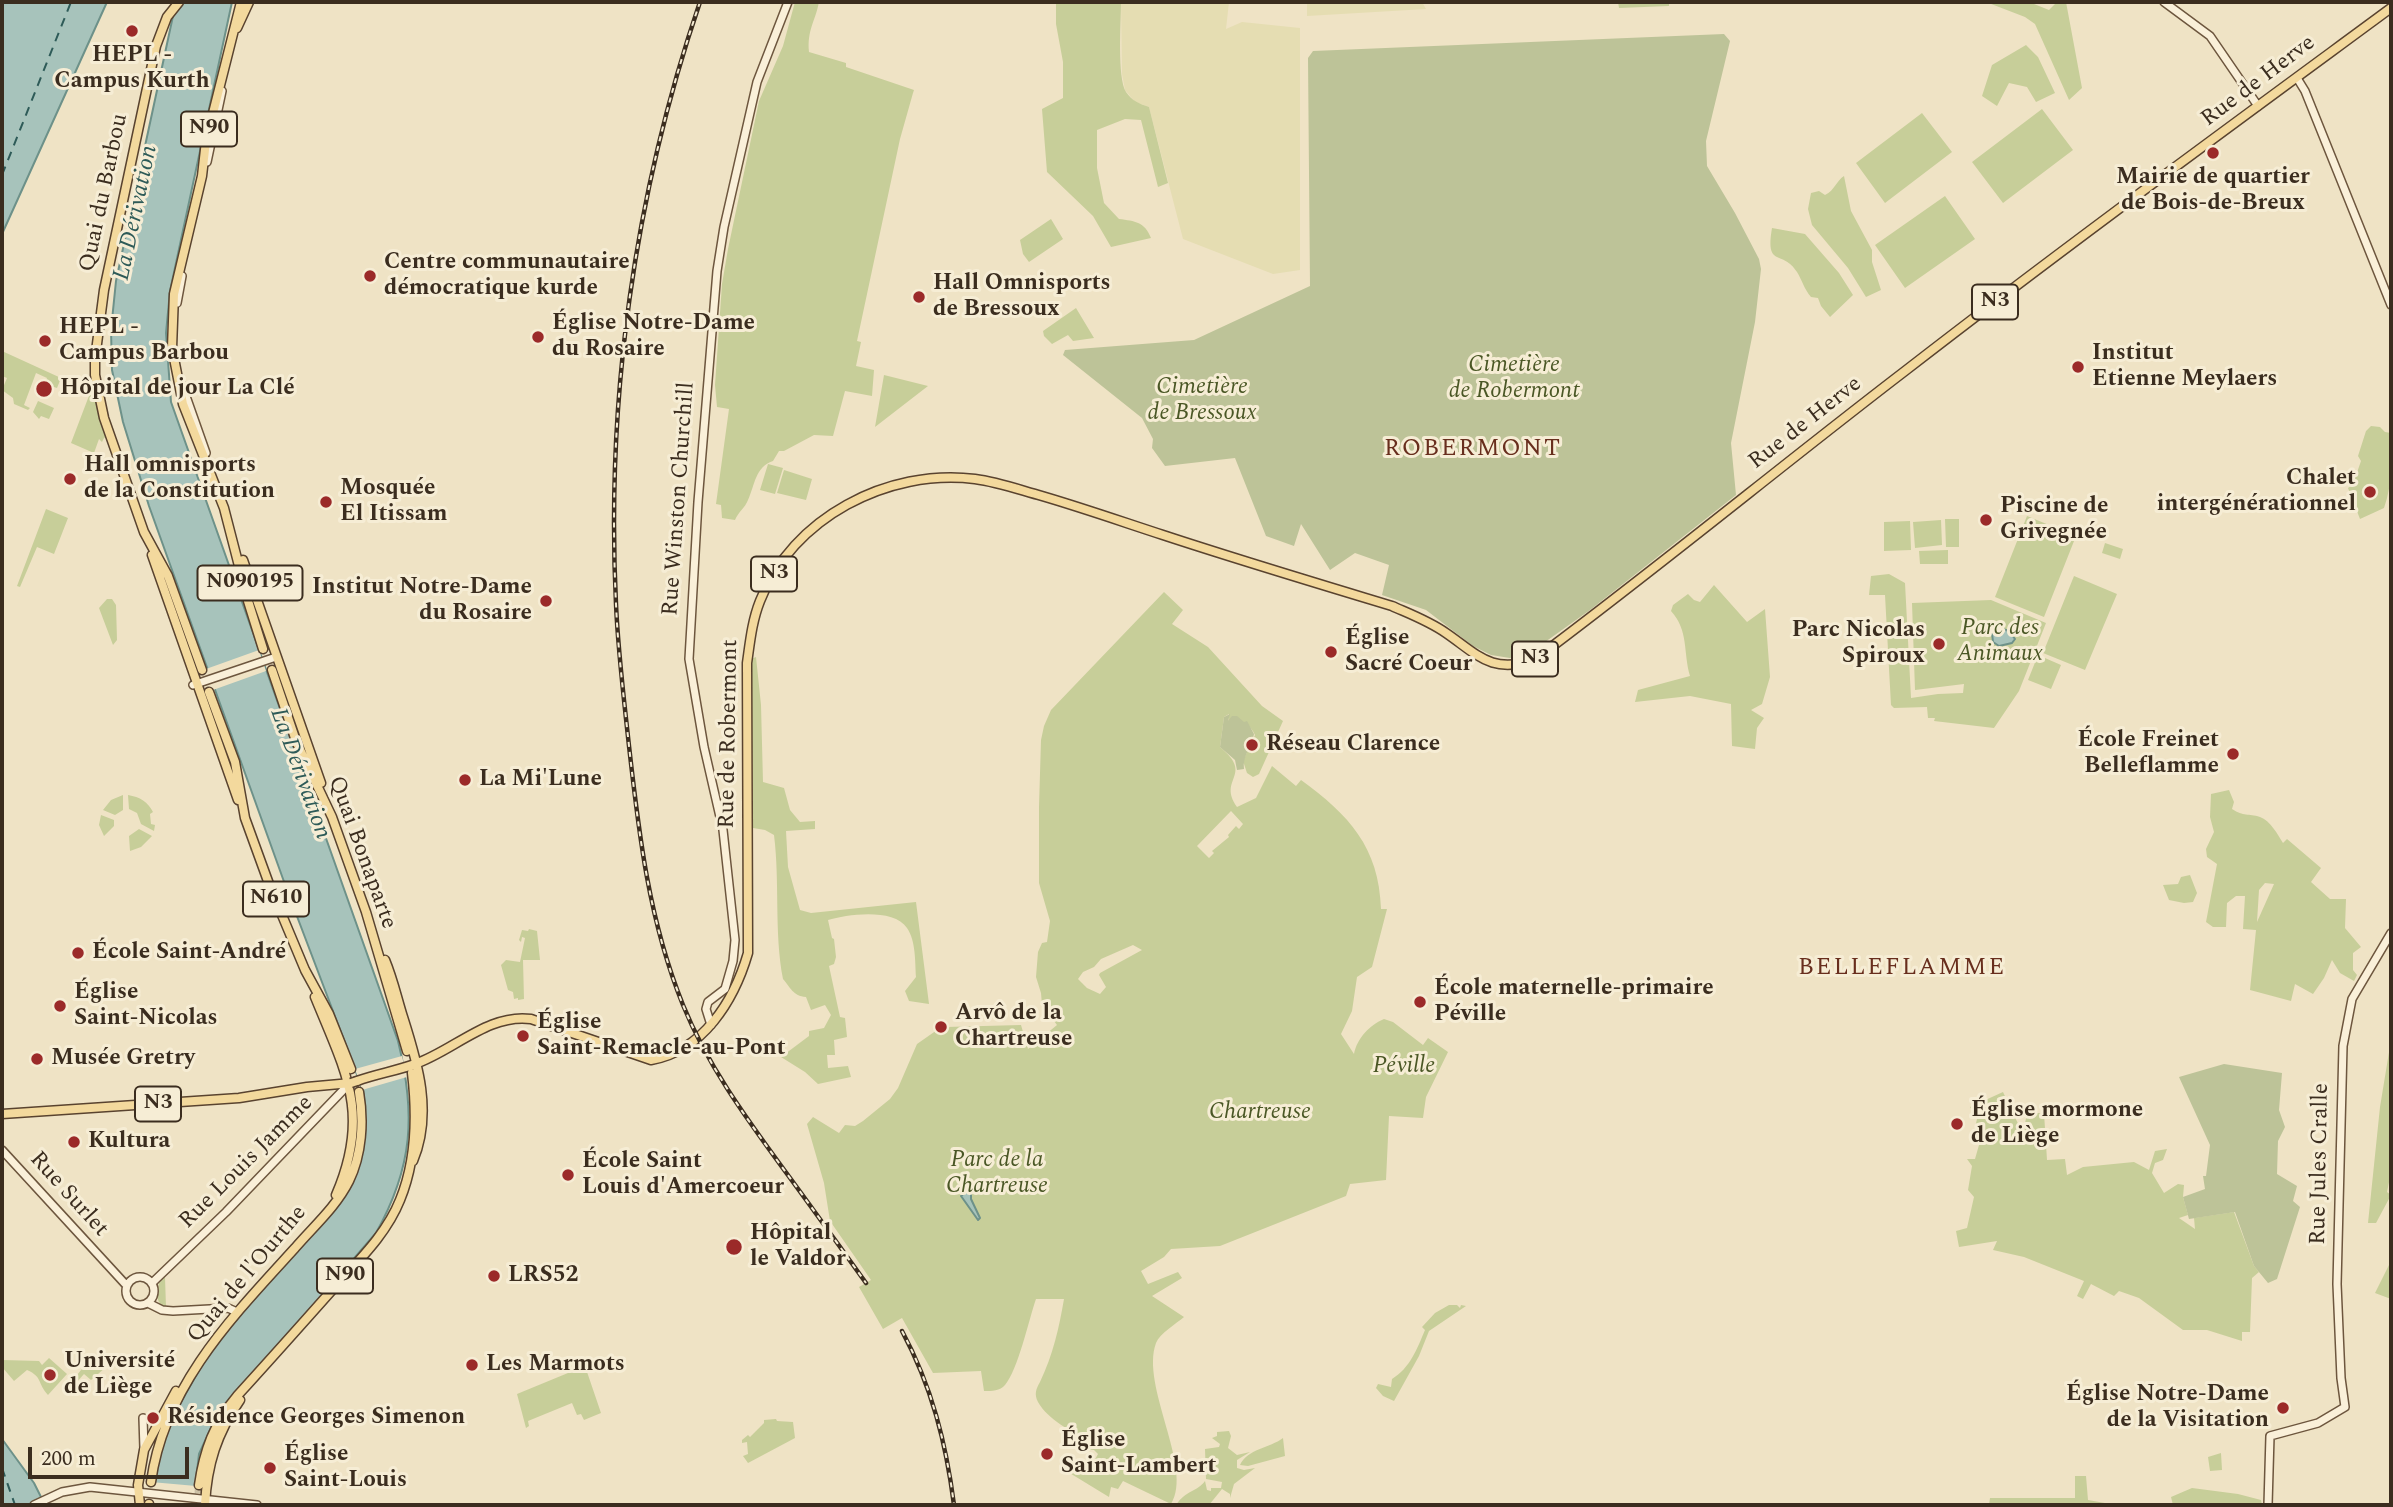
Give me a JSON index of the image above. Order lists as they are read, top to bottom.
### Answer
{
  "streets": {
    "main road": [
      "Rue de Herve",
      "N90",
      "Quai du Barbou",
      "N3",
      "N090195",
      "Rue de Robermont",
      "Quai Bonaparte",
      "N610",
      "Quai de l'Ourthe"
    ],
    "street": [
      "Rue Winston Churchill",
      "Rue Louis Jamme",
      "Rue Jules Cralle",
      "Rue Surlet"
    ]
  },
  "crossings": [
    ["Rue de Herve", "Rue de Robermont"],
    ["N90", "N3"],
    ["N90", "N090195"],
    ["Quai du Barbou", "N610"],
    ["N3", "Rue Winston Churchill"],
    ["N3", "Rue de Robermont"],
    ["N3", "N610"],
    ["N3", "Rue Louis Jamme"],
    ["Rue Winston Churchill", "Rue de Robermont"],
    ["N610", "Rue Louis Jamme"],
    ["N610", "Quai de l'Ourthe"],
    ["Rue Louis Jamme", "Rue Surlet"]
  ],
  "districts": ["ROBERMONT", "BELLEFLAMME"],
  "water": ["La Dérivation"],
  "parks": [
    "Cimetière de Robermont",
    "Cimetière de Bressoux",
    "Parc des Animaux",
    "Péville",
    "Chartreuse",
    "Parc de la Chartreuse"
  ],
  "places": [
    "HEPL - Campus Kurth",
    "Mairie de quartier de Bois-de-Breux",
    "Centre communautaire démocratique kurde",
    "Hall Omnisports de Bressoux",
    "Église Notre-Dame du Rosaire",
    "HEPL - Campus Barbou",
    "Institut Etienne Meylaers",
    "Hôpital de jour La Clé",
    "Hall omnisports de la Constitution",
    "Chalet intergénérationnel",
    "Mosquée El Itissam",
    "Piscine de Grivegnée",
    "Institut Notre-Dame du Rosaire",
    "Parc Nicolas Spiroux",
    "Église Sacré Coeur",
    "Réseau Clarence",
    "École Freinet Belleflamme",
    "La Mi'Lune",
    "École Saint-André",
    "École maternelle-primaire Péville",
    "Église Saint-Nicolas",
    "Arvô de la Chartreuse",
    "Église Saint-Remacle-au-Pont",
    "Musée Gretry",
    "Église mormone de Liège",
    "Kultura",
    "École Saint Louis d'Amercoeur",
    "Hôpital le Valdor",
    "LRS52",
    "Les Marmots",
    "Université de Liège",
    "Église Notre-Dame de la Visitation",
    "Résidence Georges Simenon",
    "Église Saint-Lambert",
    "Église Saint-Louis"
  ],
  "scale_bar": "200 m"
}
